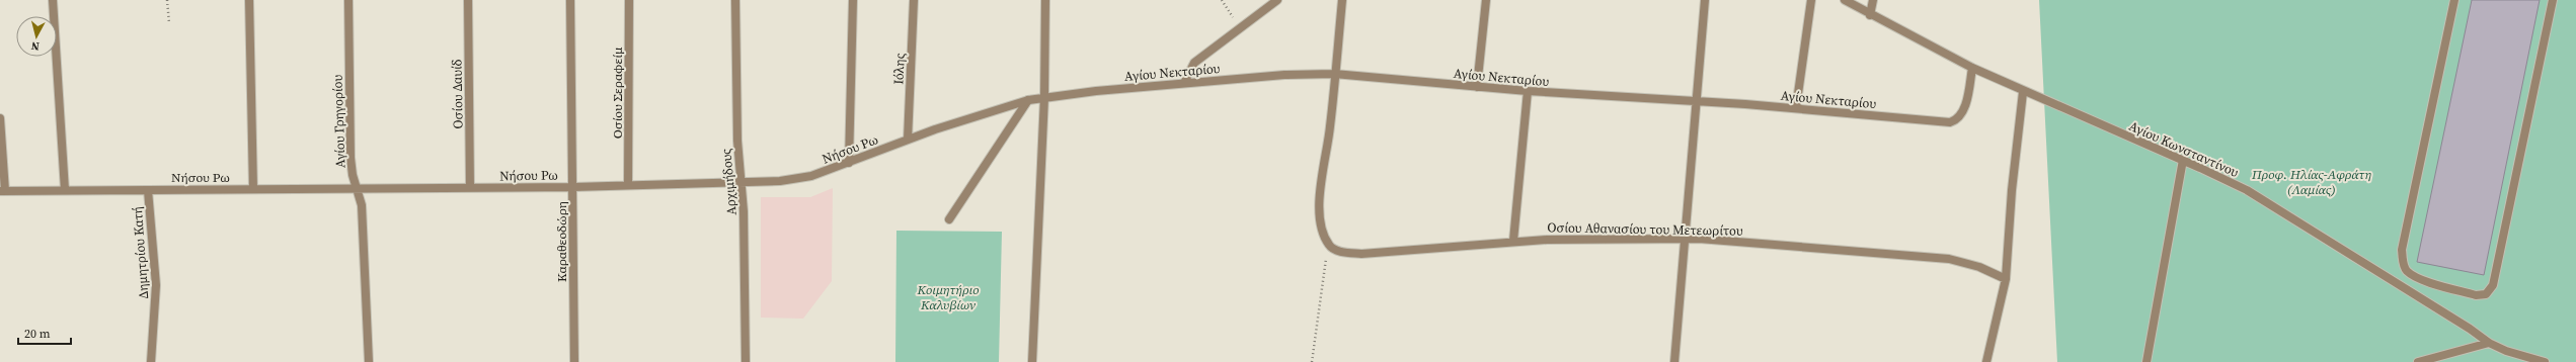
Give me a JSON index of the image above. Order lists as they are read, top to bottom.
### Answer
{
  "streets": {
    "street": [
      "Ιόλης",
      "Αγίου Νεκταρίου",
      "Οσίου Σεραφείμ",
      "Οσίου Δαυίδ",
      "Αγίου Γρηγορίου",
      "Νήσου Ρω",
      "Αγίου Κωνσταντίνου",
      "Αρχιμήδους",
      "Οσίου Αθανασίου του Μετεωρίτου",
      "Καραθεοδώρη",
      "Δημητρίου Κατή"
    ]
  },
  "crossings": [
    ["Ιόλης", "Νήσου Ρω"],
    ["Αγίου Νεκταρίου", "Νήσου Ρω"],
    ["Αγίου Νεκταρίου", "Αγίου Κωνσταντίνου"],
    ["Οσίου Σεραφείμ", "Νήσου Ρω"],
    ["Οσίου Δαυίδ", "Νήσου Ρω"],
    ["Αγίου Γρηγορίου", "Νήσου Ρω"],
    ["Νήσου Ρω", "Αρχιμήδους"],
    ["Νήσου Ρω", "Καραθεοδώρη"],
    ["Νήσου Ρω", "Δημητρίου Κατή"]
  ],
  "parks": ["Προφ. Ηλίας-Αφράτη (Λαμίας)", "Κοιμητήριο Καλυβίων"],
  "scale_bar": "20 m",
  "north": "bottom"
}
